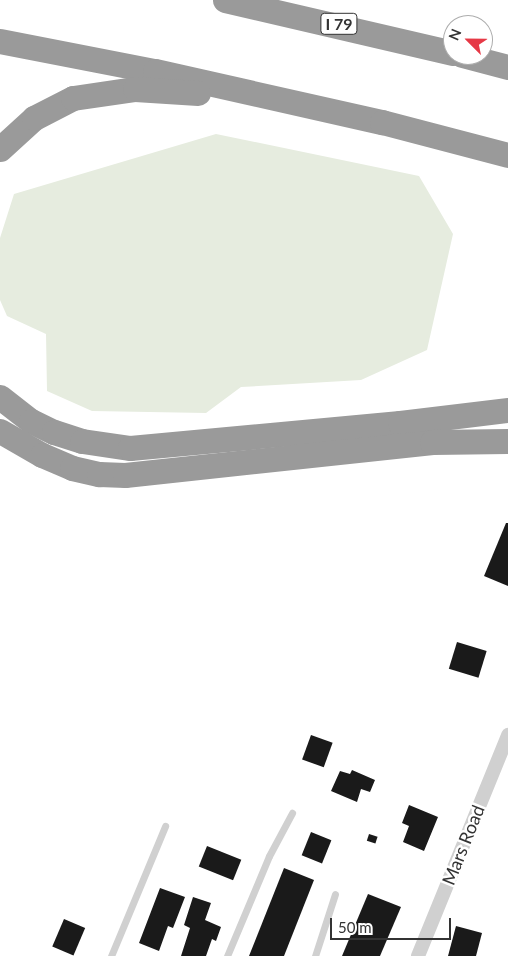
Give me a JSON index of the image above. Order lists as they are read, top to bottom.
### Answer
{
  "streets": {
    "highway": ["I 79"],
    "street": ["Mars Road"]
  },
  "scale_bar": "50 m",
  "north": "top left"
}
